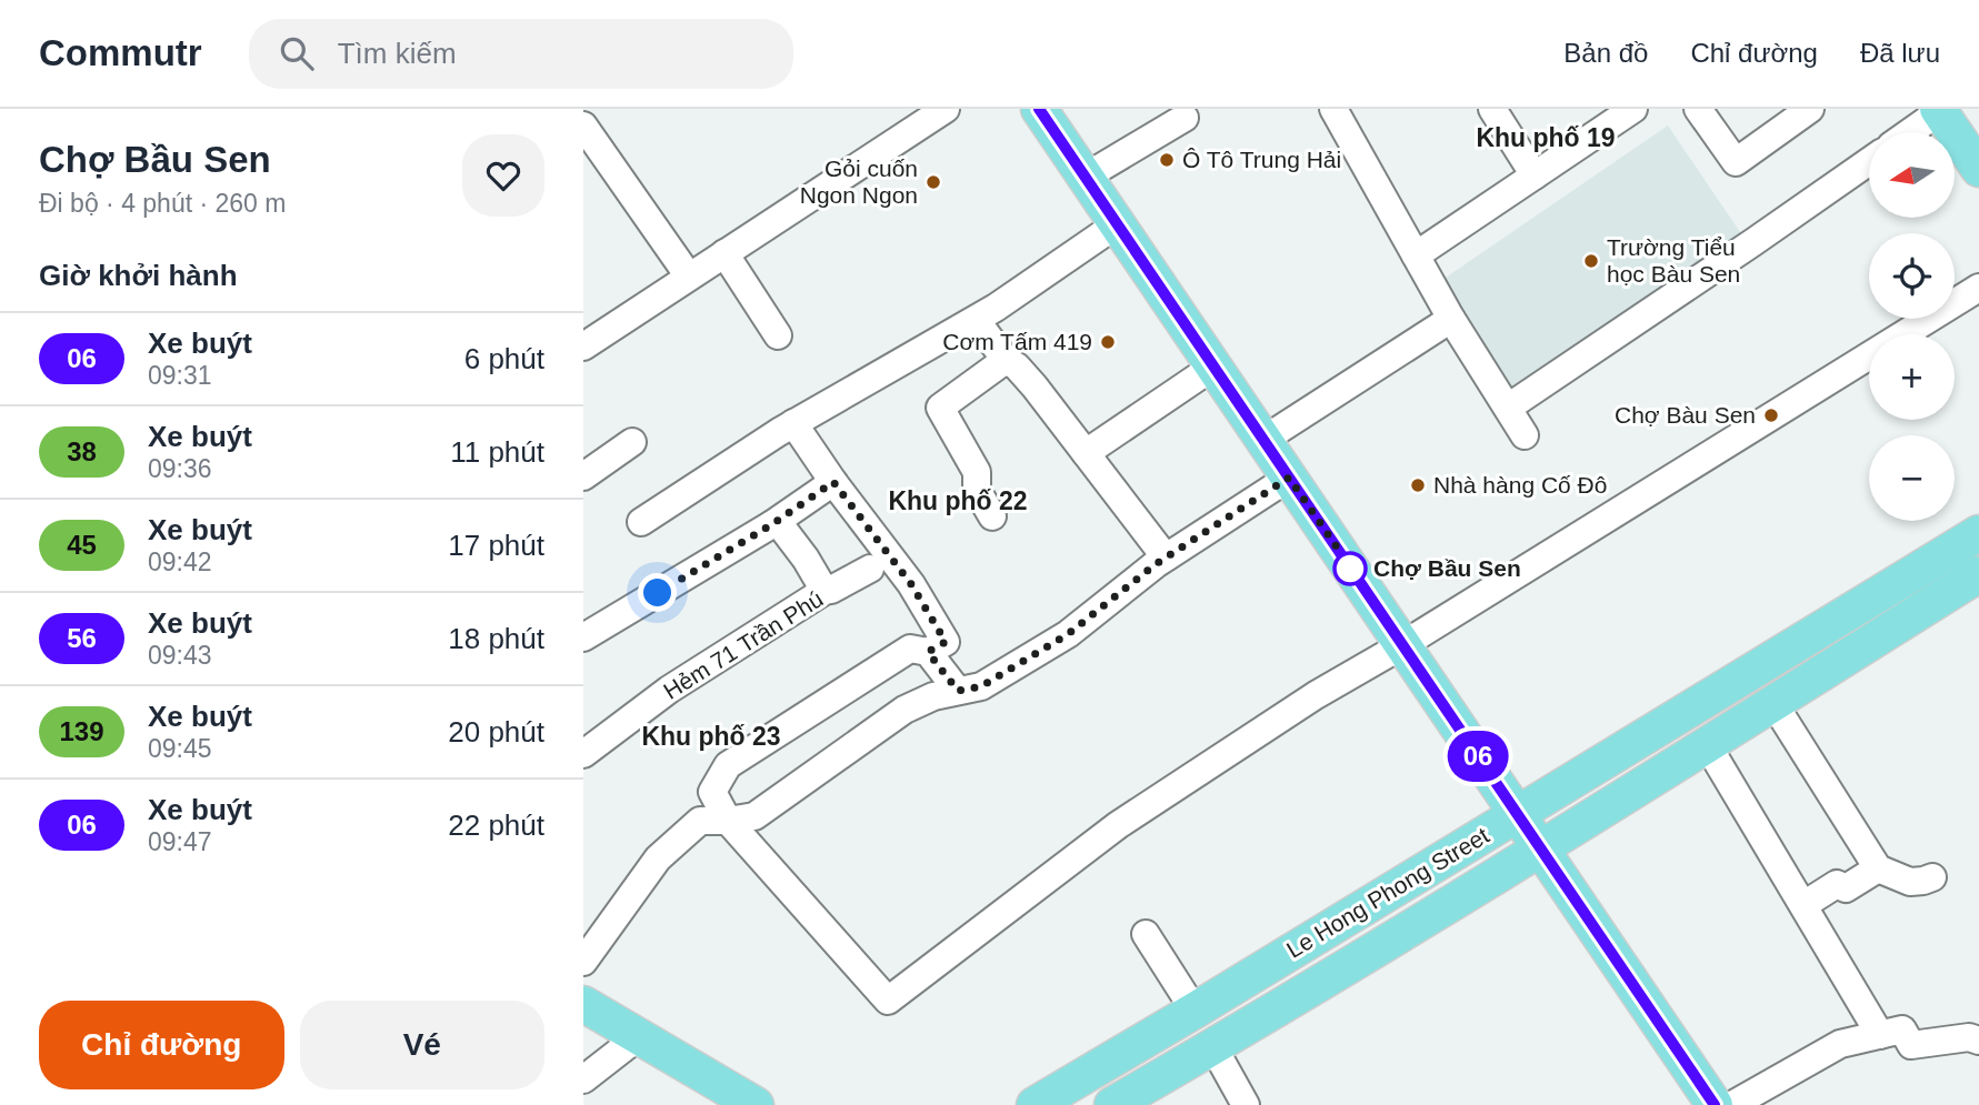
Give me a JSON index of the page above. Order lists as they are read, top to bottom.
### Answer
{
  "streets": {
    "main road": ["Le Hong Phong Street"],
    "street": ["Hẻm 71 Trần Phú"]
  },
  "districts": ["Khu phố 19", "Khu phố 22", "Khu phố 23"],
  "places": [
    "Ô Tô Trung Hải",
    "Gỏi cuốn Ngon Ngon",
    "Trường Tiểu học Bàu Sen",
    "Cơm Tấm 419",
    "Chợ Bàu Sen",
    "Nhà hàng Cố Đô",
    "Chợ Bầu Sen"
  ],
  "lines": ["bus line 06"],
  "north": "left",
  "page": {
    "header": "Commutr",
    "search": "Tìm kiếm",
    "nav": ["Bản đồ", "Chỉ đường", "Đã lưu"],
    "heading": [
      ["Chợ Bầu Sen", "Đi bộ · 4 phút · 260 m"],
      "Giờ khởi hành"
    ],
    "on_map": "06",
    "map_buttons": ["+", "−"],
    "list": [
      {
        "mark": "06",
        "name": "Xe buýt",
        "note": "09:31",
        "value": "6 phút"
      },
      {
        "mark": "38",
        "name": "Xe buýt",
        "note": "09:36",
        "value": "11 phút"
      },
      {
        "mark": "45",
        "name": "Xe buýt",
        "note": "09:42",
        "value": "17 phút"
      },
      {
        "mark": "56",
        "name": "Xe buýt",
        "note": "09:43",
        "value": "18 phút"
      },
      {
        "mark": "139",
        "name": "Xe buýt",
        "note": "09:45",
        "value": "20 phút"
      },
      {
        "mark": "06",
        "name": "Xe buýt",
        "note": "09:47",
        "value": "22 phút"
      }
    ],
    "buttons": ["Chỉ đường", "Vé"]
  }
}
